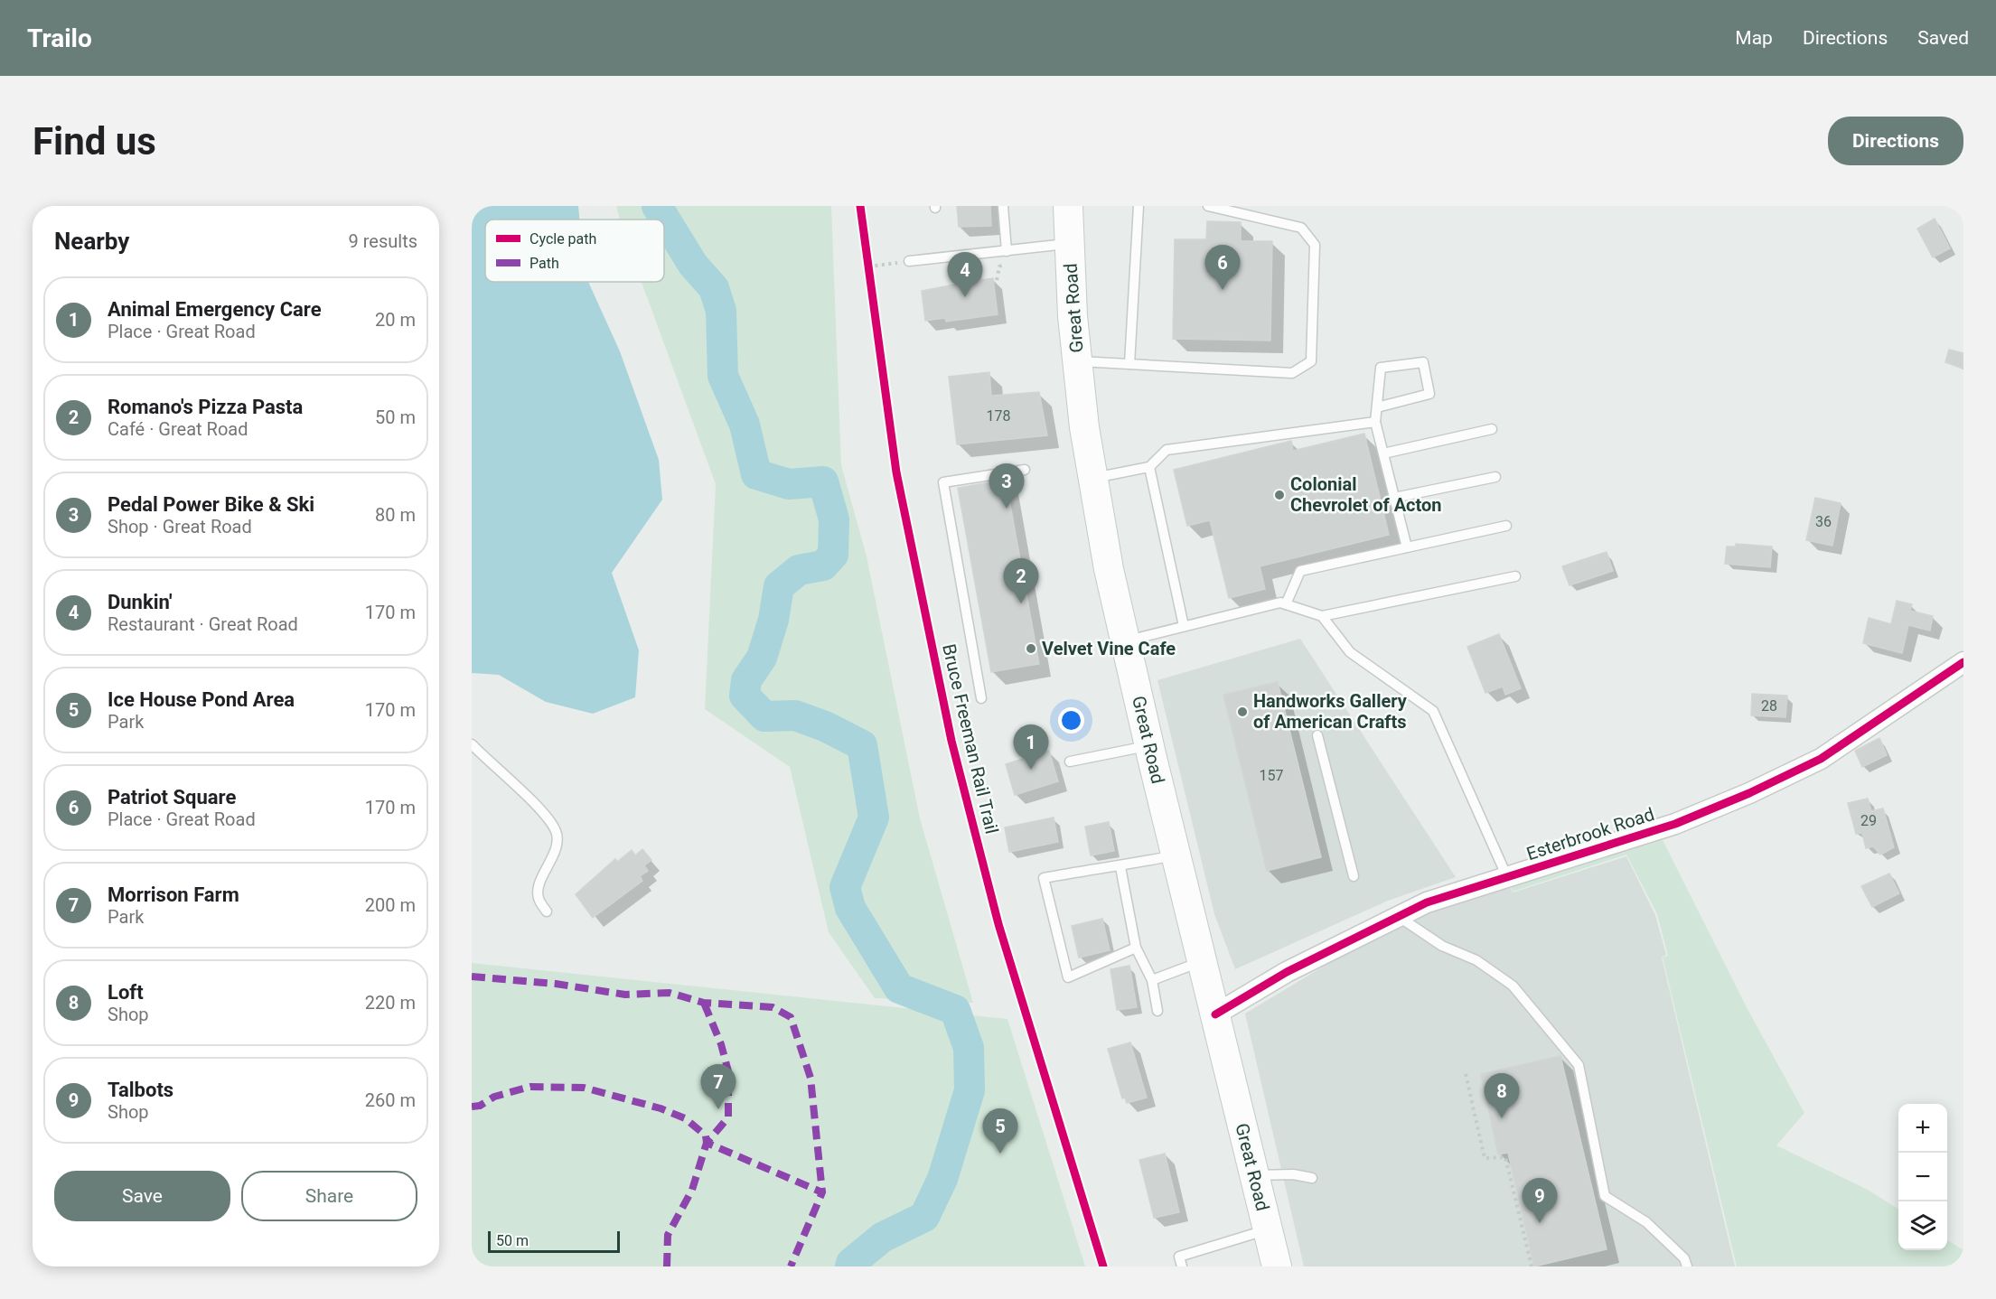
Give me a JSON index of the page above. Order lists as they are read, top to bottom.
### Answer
{
  "streets": {
    "main road": ["Great Road"],
    "street": ["Esterbrook Road"],
    "cycle path": ["Bruce Freeman Rail Trail"]
  },
  "crossings": [
    ["Great Road", "Esterbrook Road"]
  ],
  "places": ["Colonial Chevrolet of Acton", "Velvet Vine Cafe", "Handworks Gallery of American Crafts"],
  "house_numbers": [
    "178",
    "36",
    "28",
    "157",
    "29"
  ],
  "legend": ["Cycle path", "Path"],
  "scale_bar": "50 m",
  "page": {
    "header": "Trailo",
    "nav": ["Map", "Directions", "Saved"],
    "buttons": [
      "Directions",
      ["Save", "Share"]
    ],
    "title": "Find us",
    "heading": ["Nearby", "9 results"],
    "pins": [
      "6",
      "4",
      "3",
      "2",
      "1",
      "7",
      "8",
      "5",
      "9"
    ],
    "list": [
      {
        "mark": "1",
        "name": "Animal Emergency Care",
        "note": "Place · Great Road",
        "value": "20 m"
      },
      {
        "mark": "2",
        "name": "Romano's Pizza Pasta",
        "note": "Café · Great Road",
        "value": "50 m"
      },
      {
        "mark": "3",
        "name": "Pedal Power Bike & Ski",
        "note": "Shop · Great Road",
        "value": "80 m"
      },
      {
        "mark": "4",
        "name": "Dunkin'",
        "note": "Restaurant · Great Road",
        "value": "170 m"
      },
      {
        "mark": "5",
        "name": "Ice House Pond Area",
        "note": "Park",
        "value": "170 m"
      },
      {
        "mark": "6",
        "name": "Patriot Square",
        "note": "Place · Great Road",
        "value": "170 m"
      },
      {
        "mark": "7",
        "name": "Morrison Farm",
        "note": "Park",
        "value": "200 m"
      },
      {
        "mark": "8",
        "name": "Loft",
        "note": "Shop",
        "value": "220 m"
      },
      {
        "mark": "9",
        "name": "Talbots",
        "note": "Shop",
        "value": "260 m"
      }
    ],
    "map_buttons": ["+", "−"],
    "scale": "50 m"
  }
}
